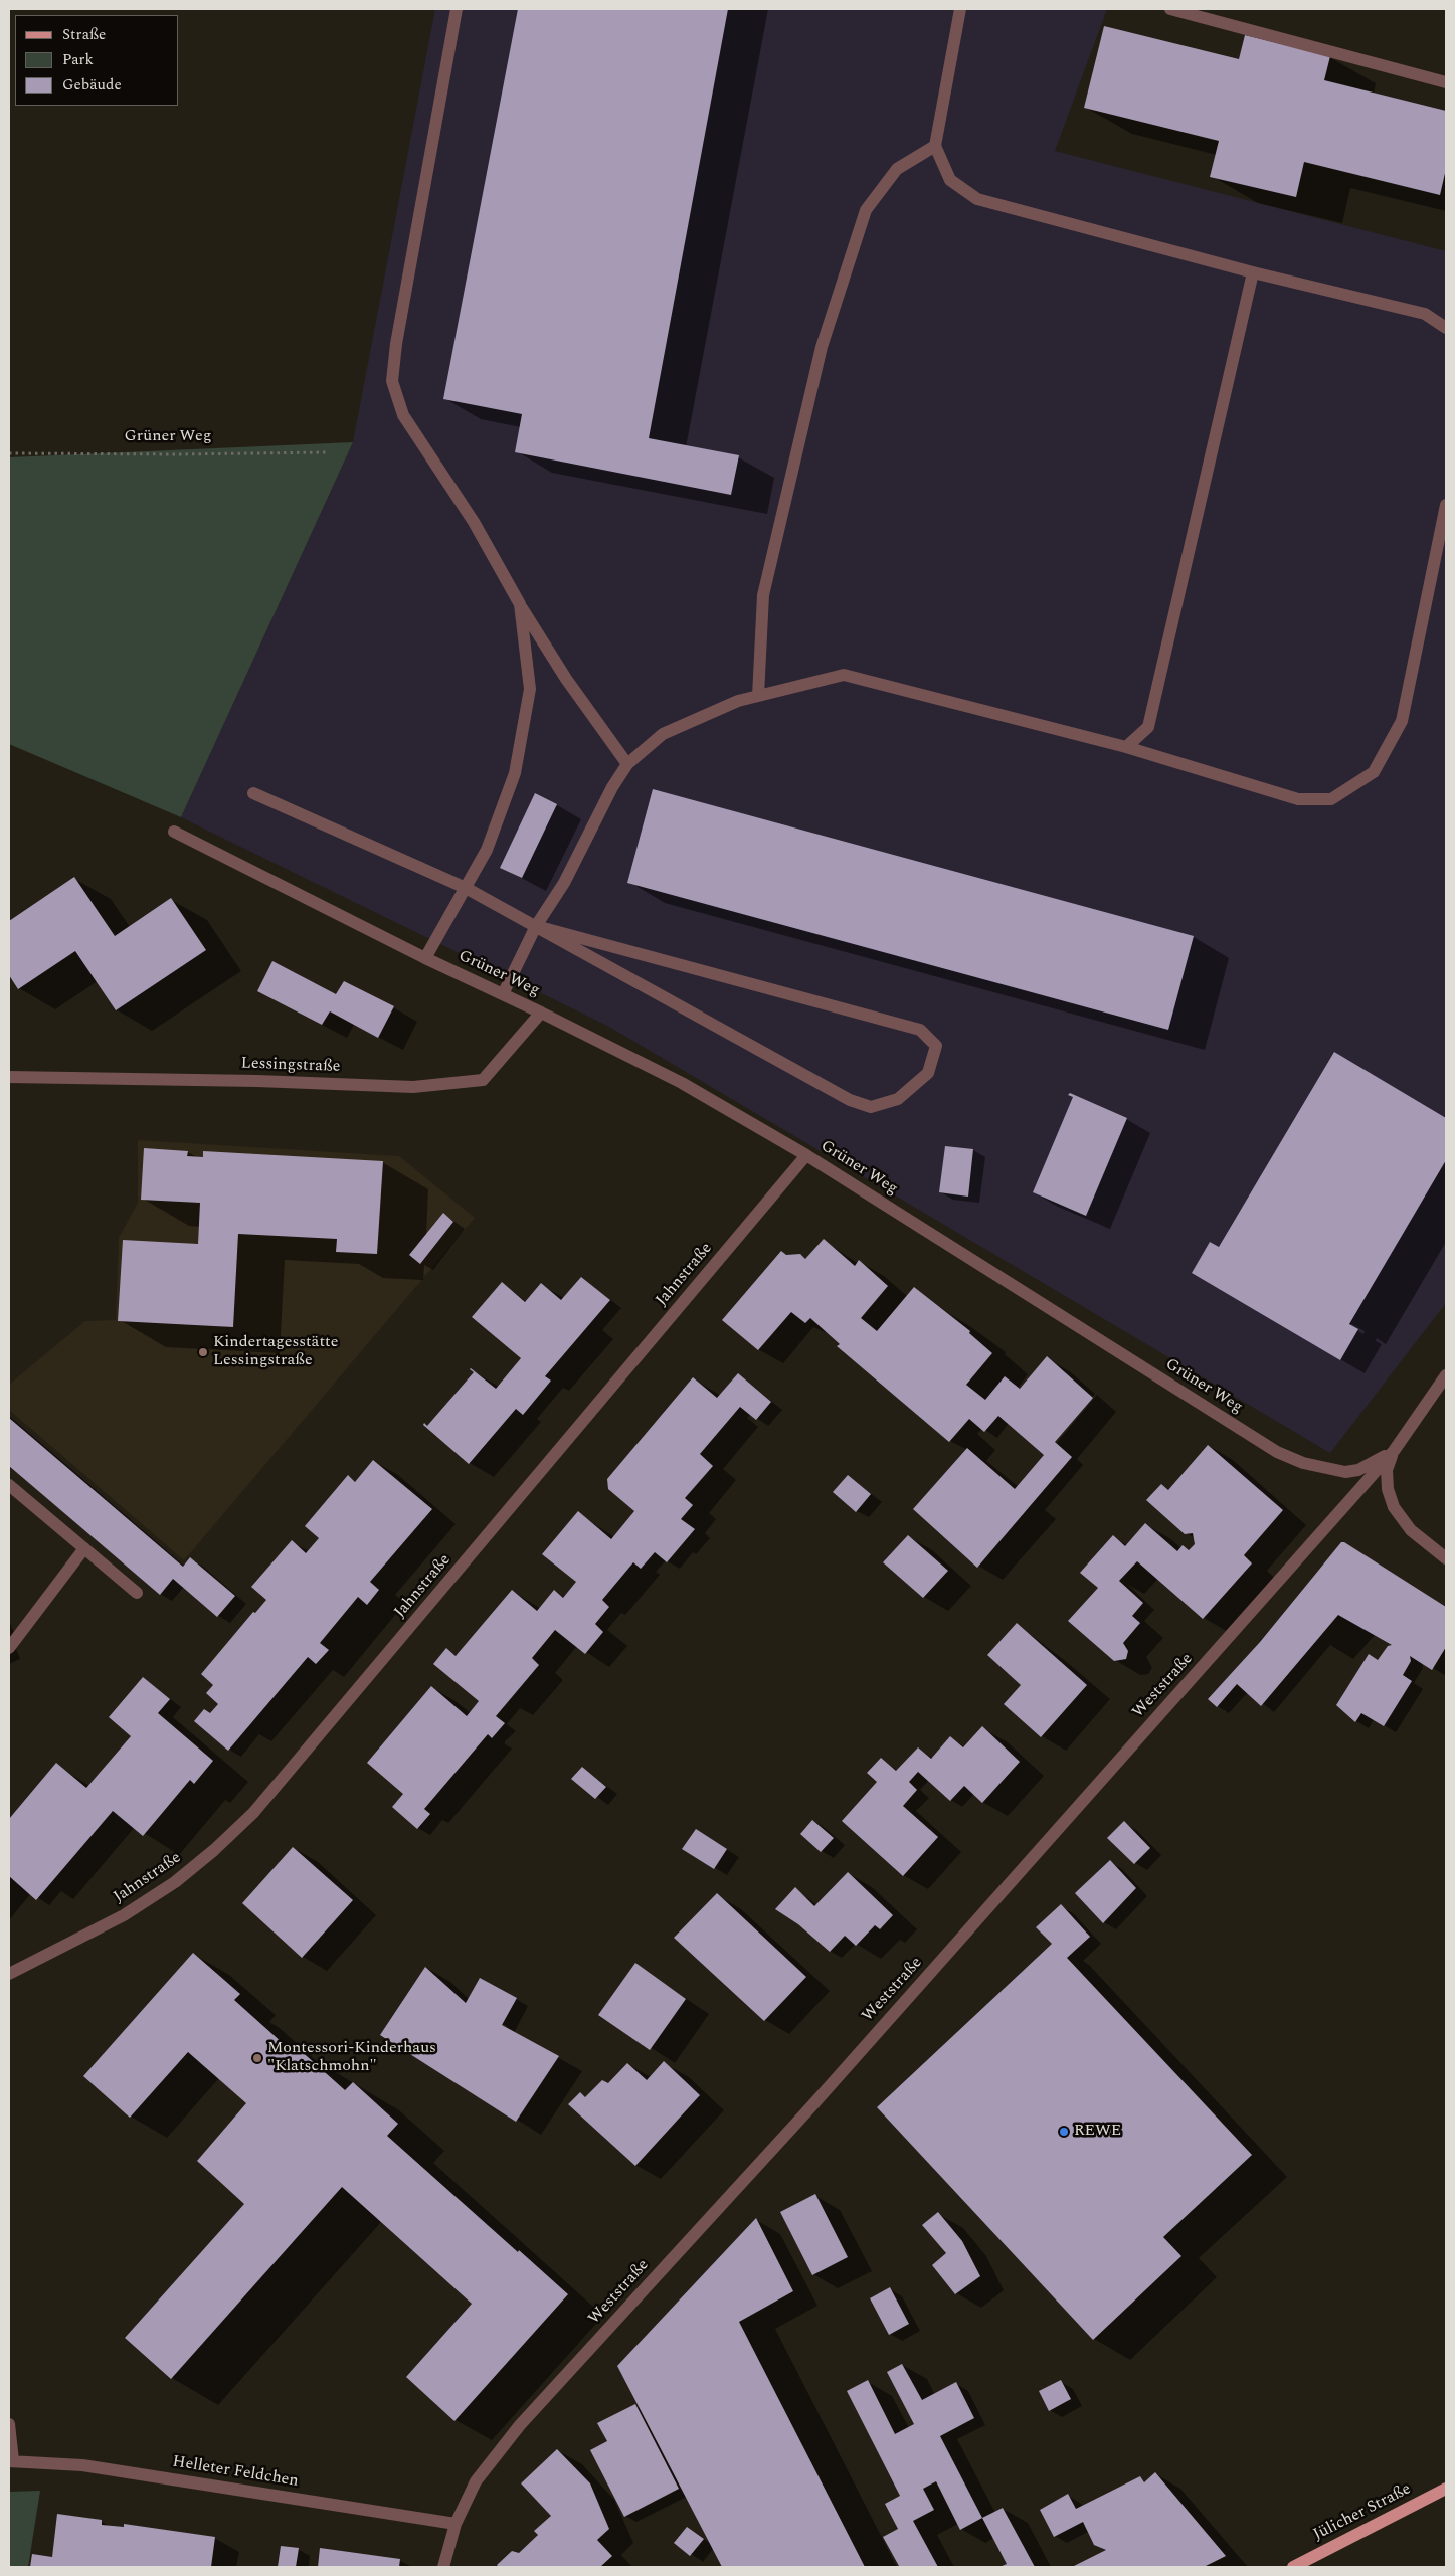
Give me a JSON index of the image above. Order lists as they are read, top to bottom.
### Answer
{
  "streets": {
    "main road": ["Jülicher Straße"],
    "street": [
      "Grüner Weg",
      "Lessingstraße",
      "Jahnstraße",
      "Weststraße",
      "Helleter Feldchen"
    ]
  },
  "crossings": [
    ["Grüner Weg", "Lessingstraße"],
    ["Grüner Weg", "Jahnstraße"],
    ["Grüner Weg", "Weststraße"],
    ["Weststraße", "Helleter Feldchen"]
  ],
  "places": ["Kindertagesstätte Lessingstraße", "Montessori-Kinderhaus \"Klatschmohn\"", "REWE"],
  "legend": ["Straße", "Park", "Gebäude"]
}
